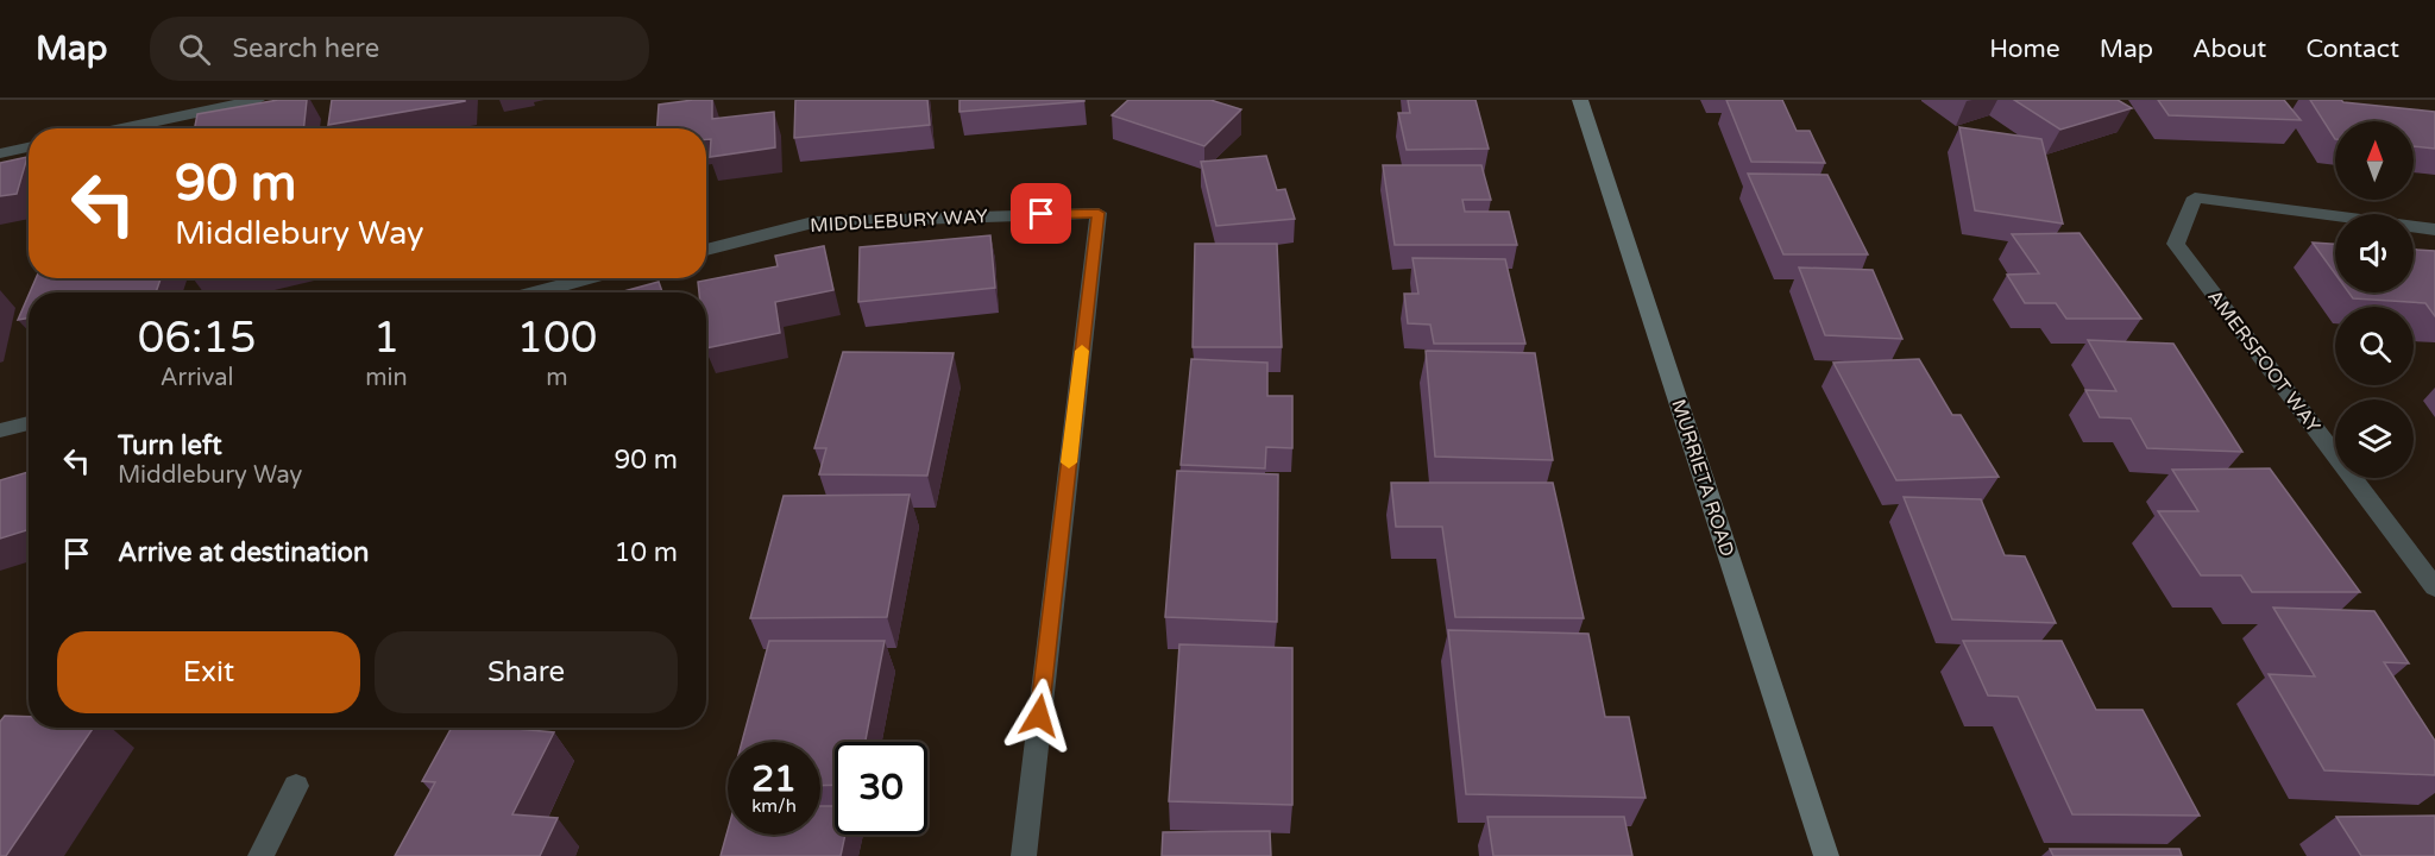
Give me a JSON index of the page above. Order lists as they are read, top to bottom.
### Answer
{
  "streets": {
    "main road": ["MURRIETA ROAD"],
    "street": ["MIDDLEBURY WAY", "AMERSFOOT WAY"]
  },
  "north": "top",
  "page": {
    "header": "Map",
    "search": "Search here",
    "nav": [
      "Home",
      "Map",
      "About",
      "Contact"
    ],
    "turn": ["90 m", "Middlebury Way"],
    "eta": [
      "06:15",
      "Arrival",
      "1",
      "min",
      "100",
      "m"
    ],
    "list": [
      {
        "name": "Turn left",
        "note": "Middlebury Way",
        "value": "90 m"
      },
      {
        "name": "Arrive at destination",
        "value": "10 m"
      }
    ],
    "buttons": ["Exit", "Share"],
    "speed": "21 km/h",
    "limit": "30"
  }
}
